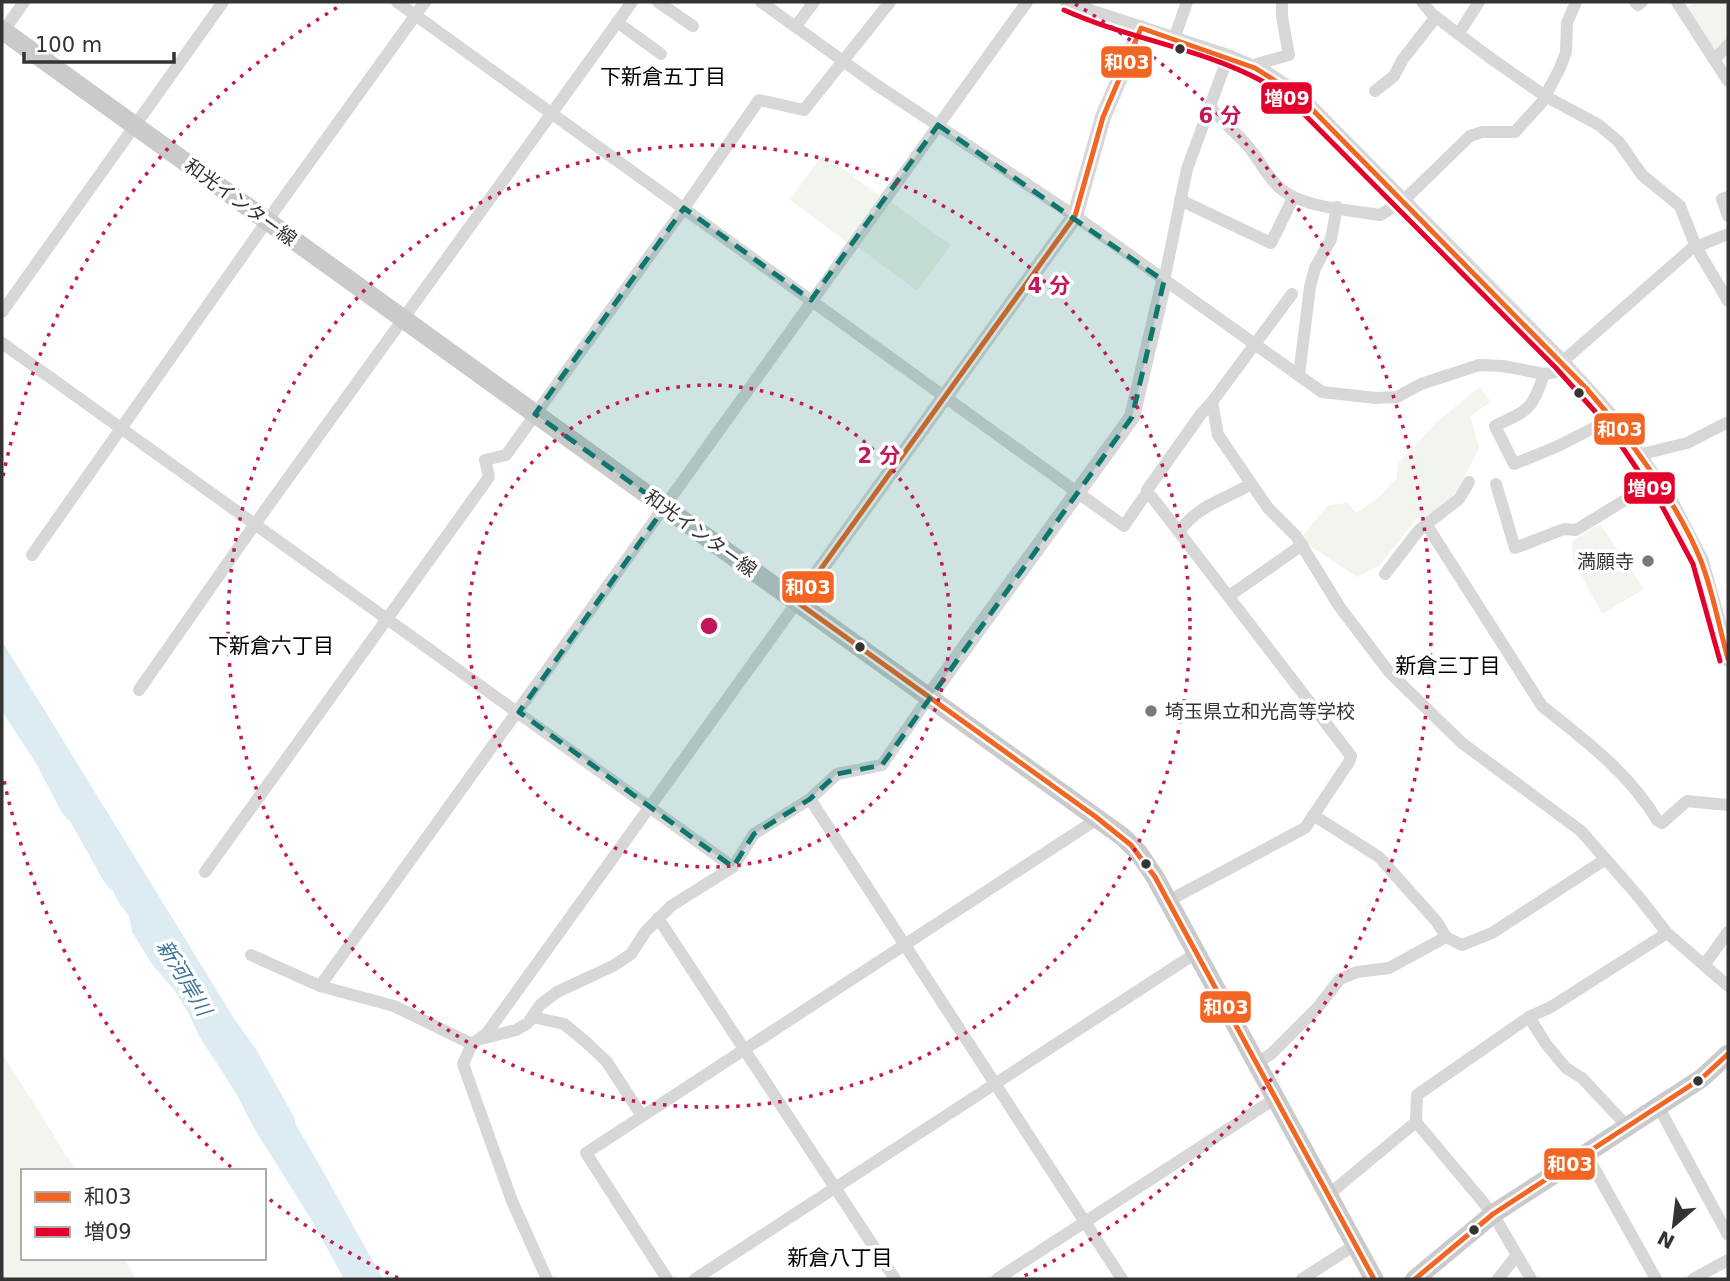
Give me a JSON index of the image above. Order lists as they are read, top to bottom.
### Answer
{
  "streets": {
    "main road": ["和光インター線"]
  },
  "districts": [
    "下新倉五丁目",
    "下新倉六丁目",
    "新倉三丁目",
    "新倉八丁目"
  ],
  "water": ["新河岸川"],
  "places": ["満願寺", "埼玉県立和光高等学校"],
  "lines": ["transit line 増09", "transit line 和03"],
  "legend": ["和03", "増09"],
  "scale_bar": "100 m",
  "north": "bottom left",
  "rings": ["6 分", "4 分", "2 分"]
}
